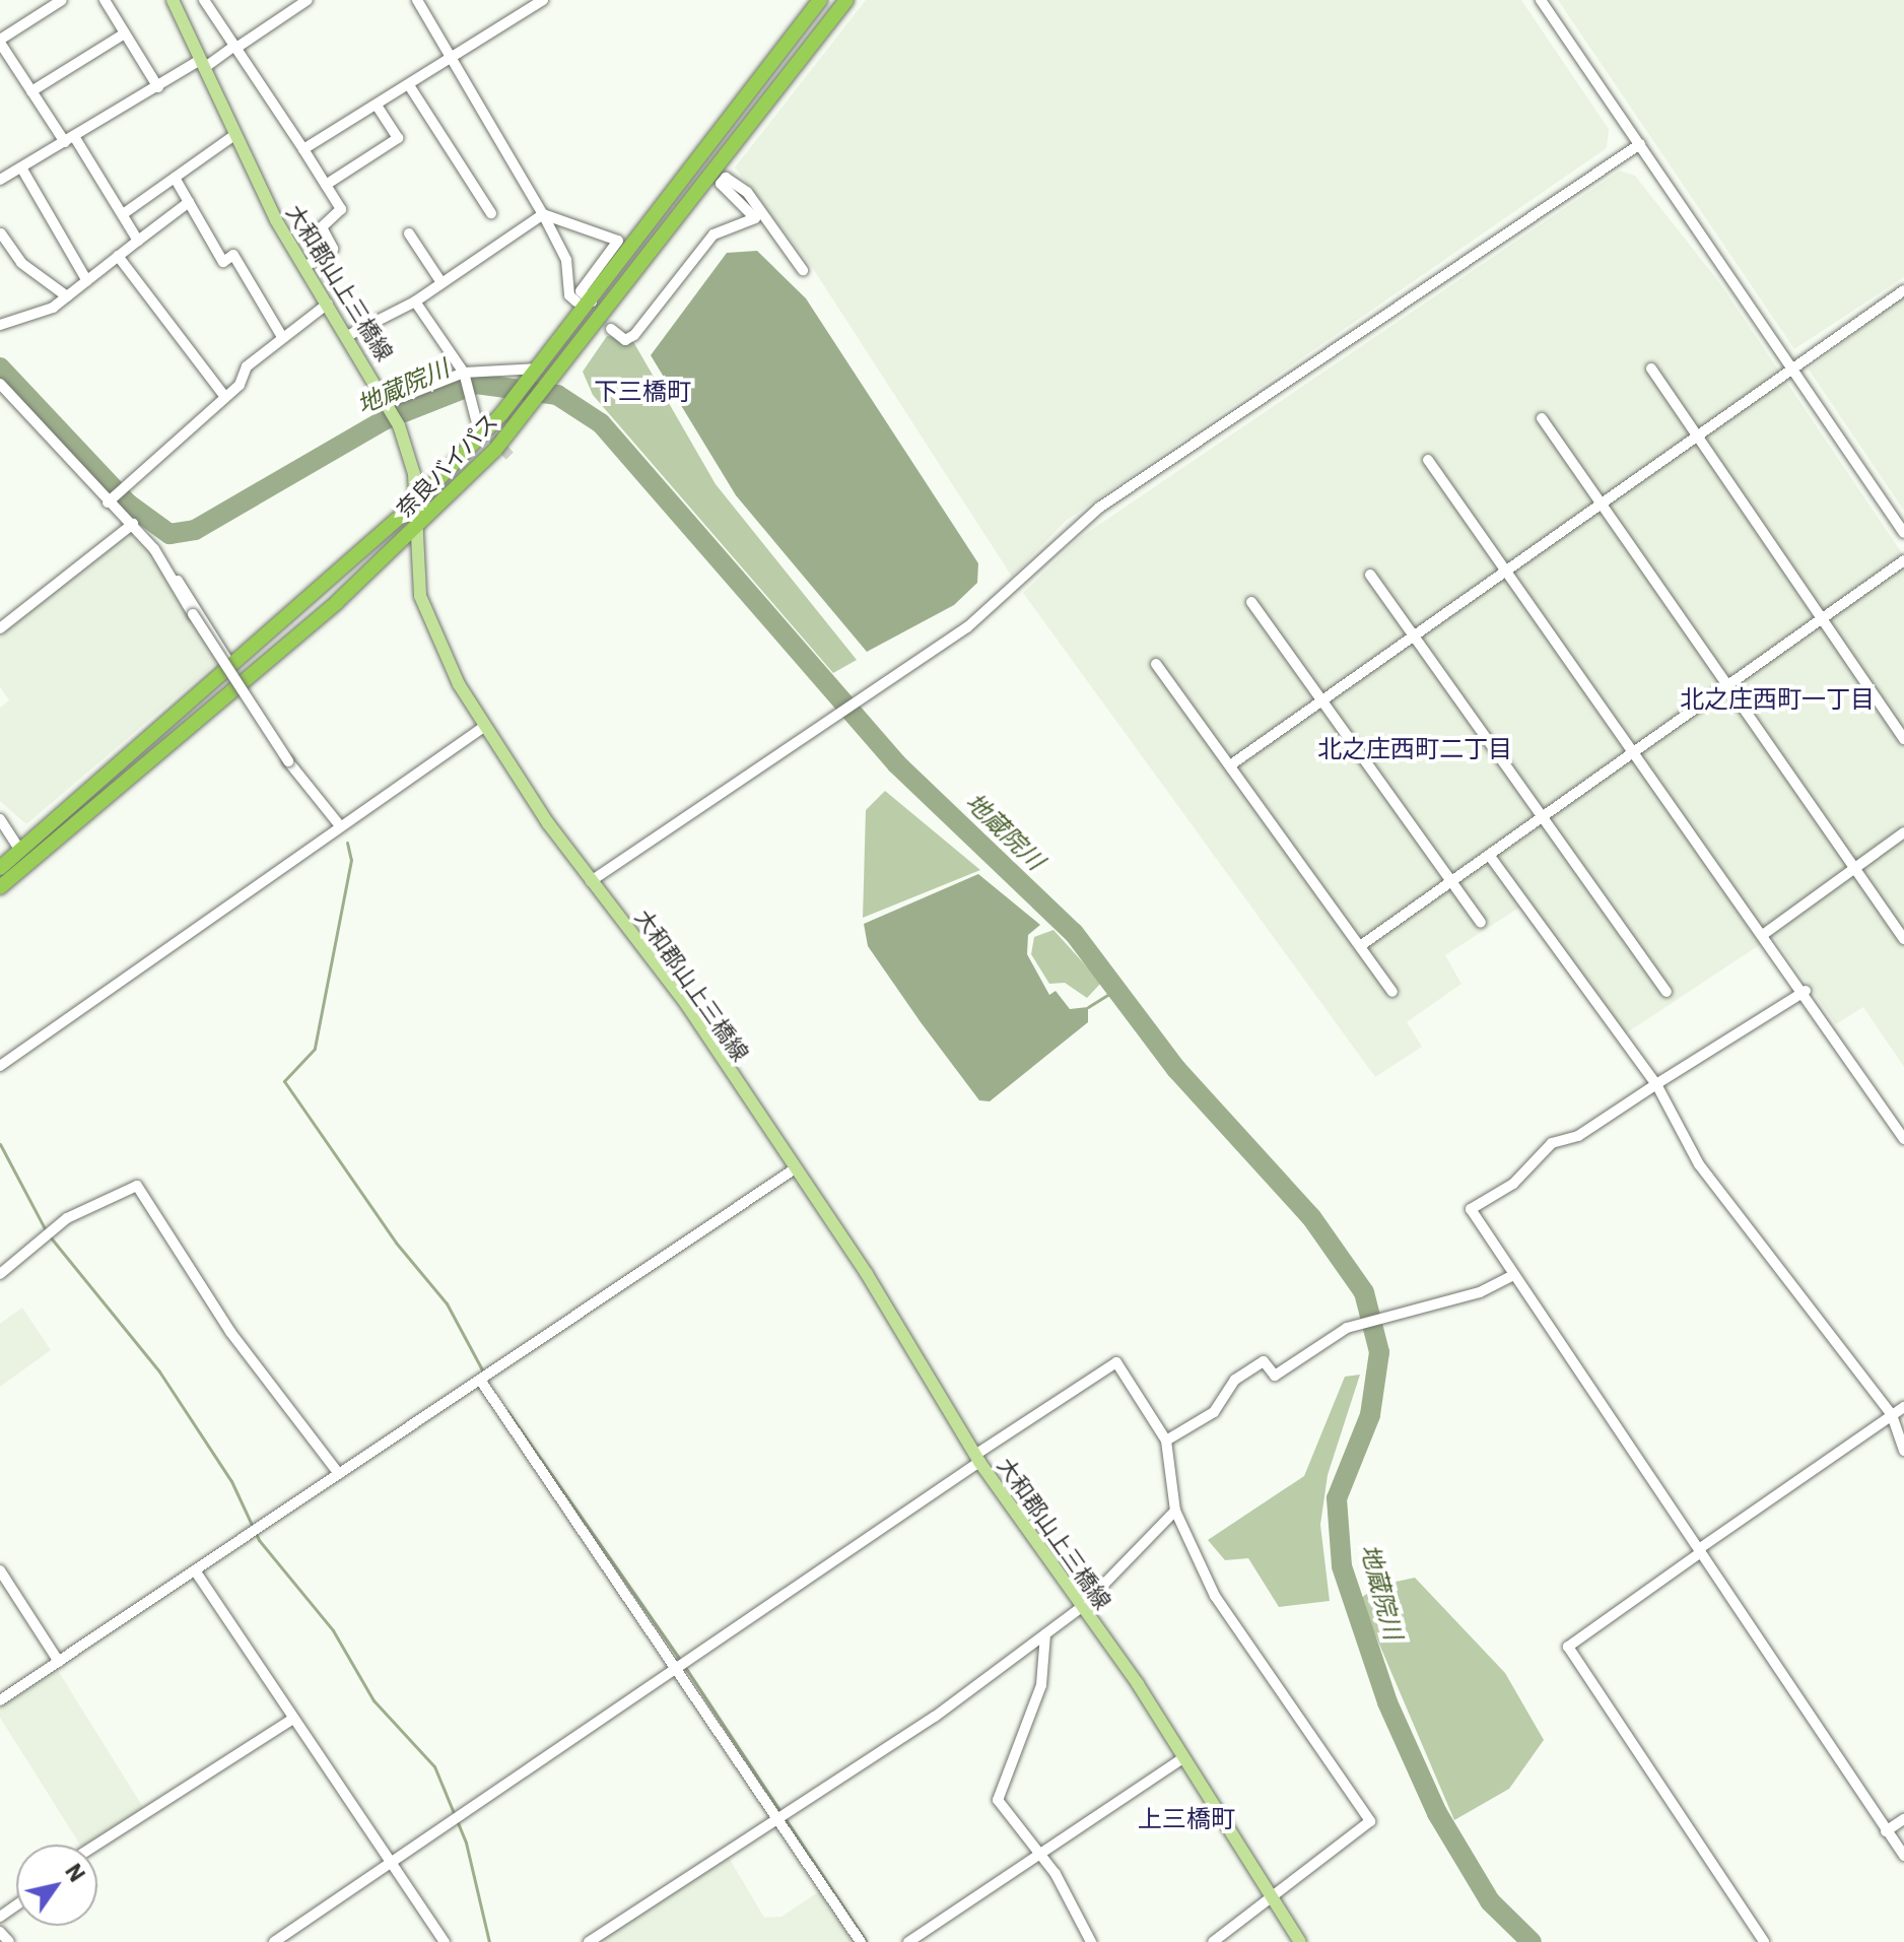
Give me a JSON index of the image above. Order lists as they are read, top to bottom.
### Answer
{
  "streets": {
    "highway": ["奈良バイパス"],
    "main road": ["大和郡山上三橋線"]
  },
  "crossings": [
    ["大和郡山上三橋線", "奈良バイパス"]
  ],
  "districts": [
    "下三橋町",
    "北之庄西町一丁目",
    "北之庄西町二丁目",
    "上三橋町"
  ],
  "water": ["地蔵院川"],
  "north": "top right"
}
